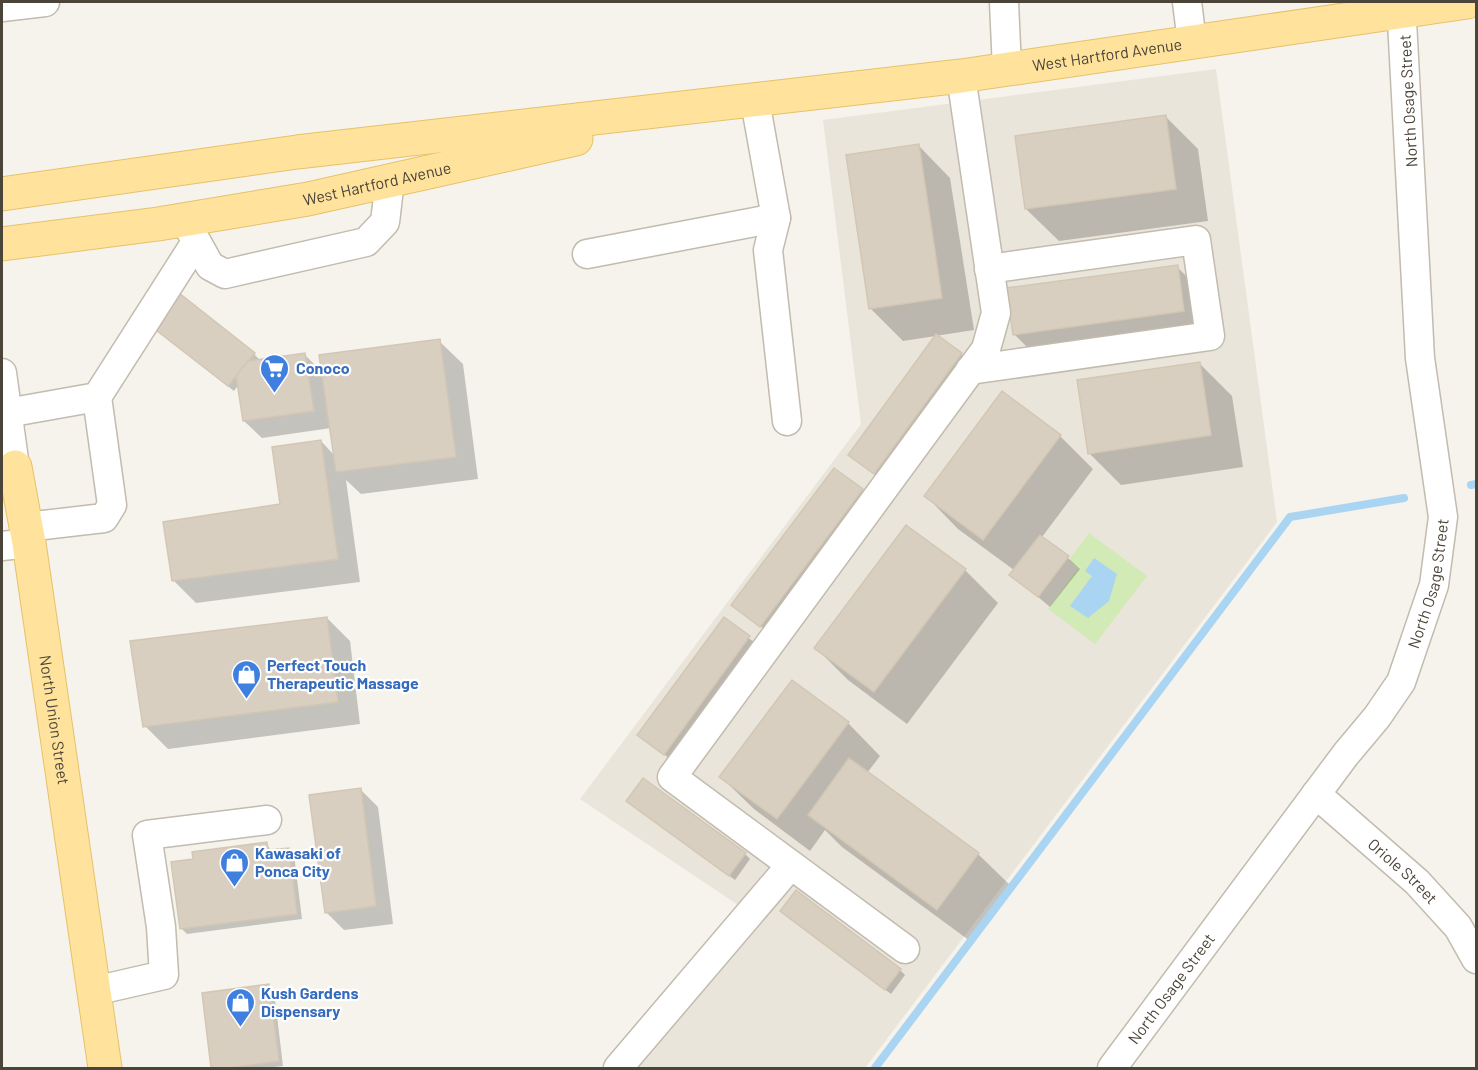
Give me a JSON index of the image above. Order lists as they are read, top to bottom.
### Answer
{
  "streets": {
    "main road": ["West Hartford Avenue", "North Union Street"],
    "street": ["North Osage Street", "Oriole Street"]
  },
  "crossings": [
    ["West Hartford Avenue", "North Osage Street"],
    ["North Osage Street", "Oriole Street"]
  ],
  "places": {
    "supermarket": ["Conoco"],
    "shop": ["Perfect Touch Therapeutic Massage", "Kawasaki of Ponca City", "Kush Gardens Dispensary"]
  }
}
